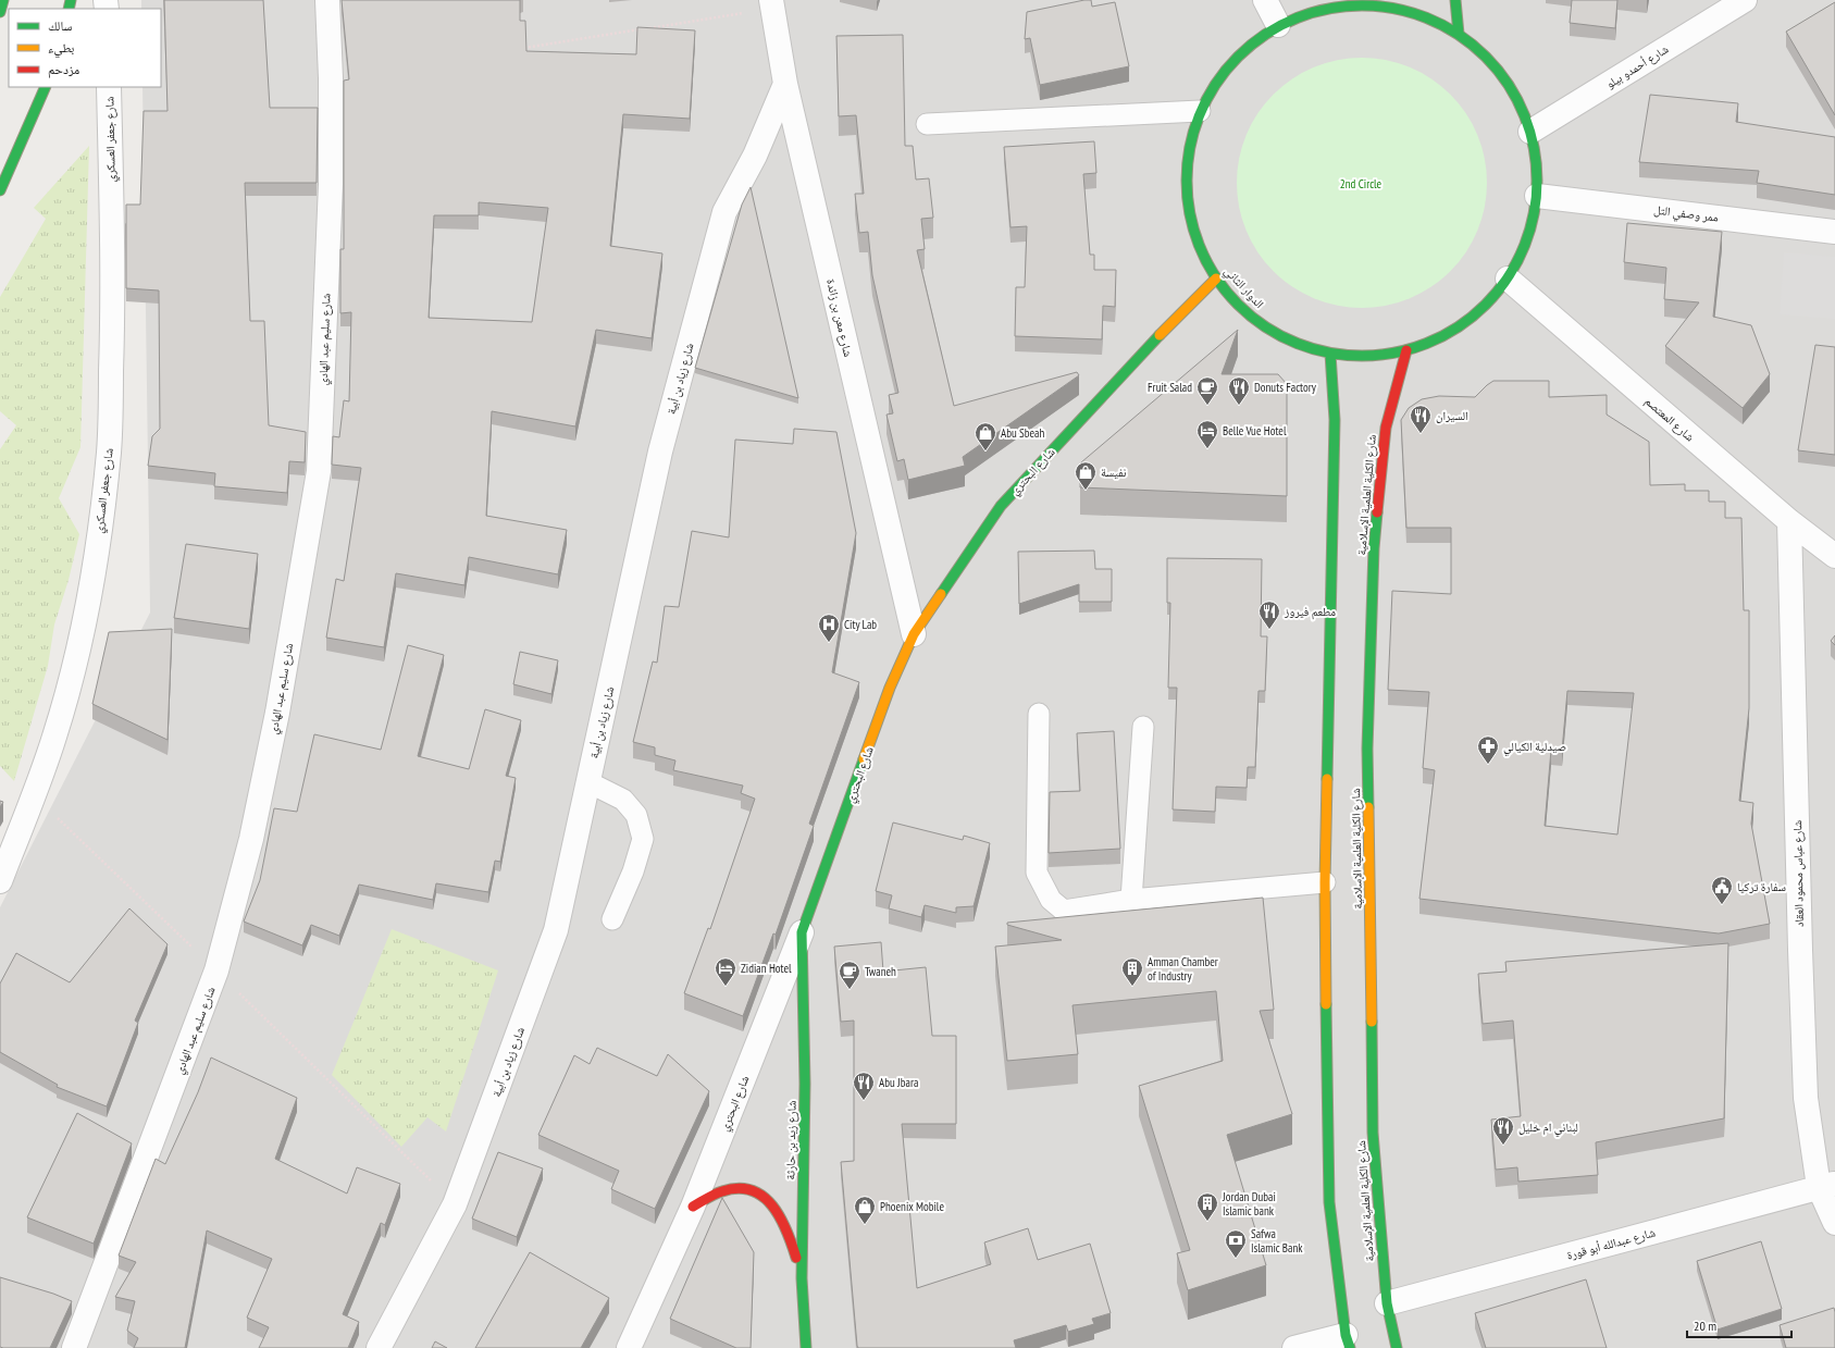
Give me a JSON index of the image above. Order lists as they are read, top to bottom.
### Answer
{
  "streets": {
    "main road": [
      "الدوار الثاني",
      "شارع البحتري",
      "شارع الكلية العلمية الإسلامية",
      "شارع زيد بن حارثة"
    ],
    "street": [
      "شارع أحمدو بيلو",
      "شارع جعفر العسكري",
      "ممر وصفي التل",
      "شارع معن بن زائدة",
      "شارع سليم عبد الهادي",
      "شارع زياد بن أبية",
      "شارع المعتصم",
      "شارع عباس محمود العقاد",
      "شارع عبدالله أبو قورة"
    ]
  },
  "crossings": [
    ["شارع أحمدو بيلو", "الدوار الثاني"],
    ["ممر وصفي التل", "الدوار الثاني"],
    ["الدوار الثاني", "شارع المعتصم"],
    ["الدوار الثاني", "شارع البحتري"],
    ["الدوار الثاني", "شارع الكلية العلمية الإسلامية"],
    ["شارع معن بن زائدة", "شارع زياد بن أبية"],
    ["شارع معن بن زائدة", "شارع البحتري"],
    ["شارع المعتصم", "شارع عباس محمود العقاد"],
    ["شارع البحتري", "شارع زيد بن حارثة"],
    ["شارع الكلية العلمية الإسلامية", "شارع عبدالله أبو قورة"],
    ["شارع عباس محمود العقاد", "شارع عبدالله أبو قورة"]
  ],
  "parks": ["2nd Circle"],
  "places": {
    "cafe": ["Fruit Salad", "Twaneh"],
    "restaurant": [
      "Donuts Factory",
      "السيران",
      "مطعم فيروز",
      "Abu Jbara",
      "لبناني ام خليل"
    ],
    "hotel": ["Belle Vue Hotel", "Zidian Hotel"],
    "shop": ["Abu Sbeah", "نفيسة", "Phoenix Mobile"],
    "hospital": ["City Lab"],
    "pharmacy": ["صيدلية الكيالي"],
    "public building": ["سفارة تركيا"],
    "building": ["Amman Chamber of Industry", "Jordan Dubai Islamic bank"],
    "bank": ["Safwa Islamic Bank"]
  },
  "legend": ["سالك", "بطيء", "مزدحم"],
  "scale_bar": "20 m"
}
